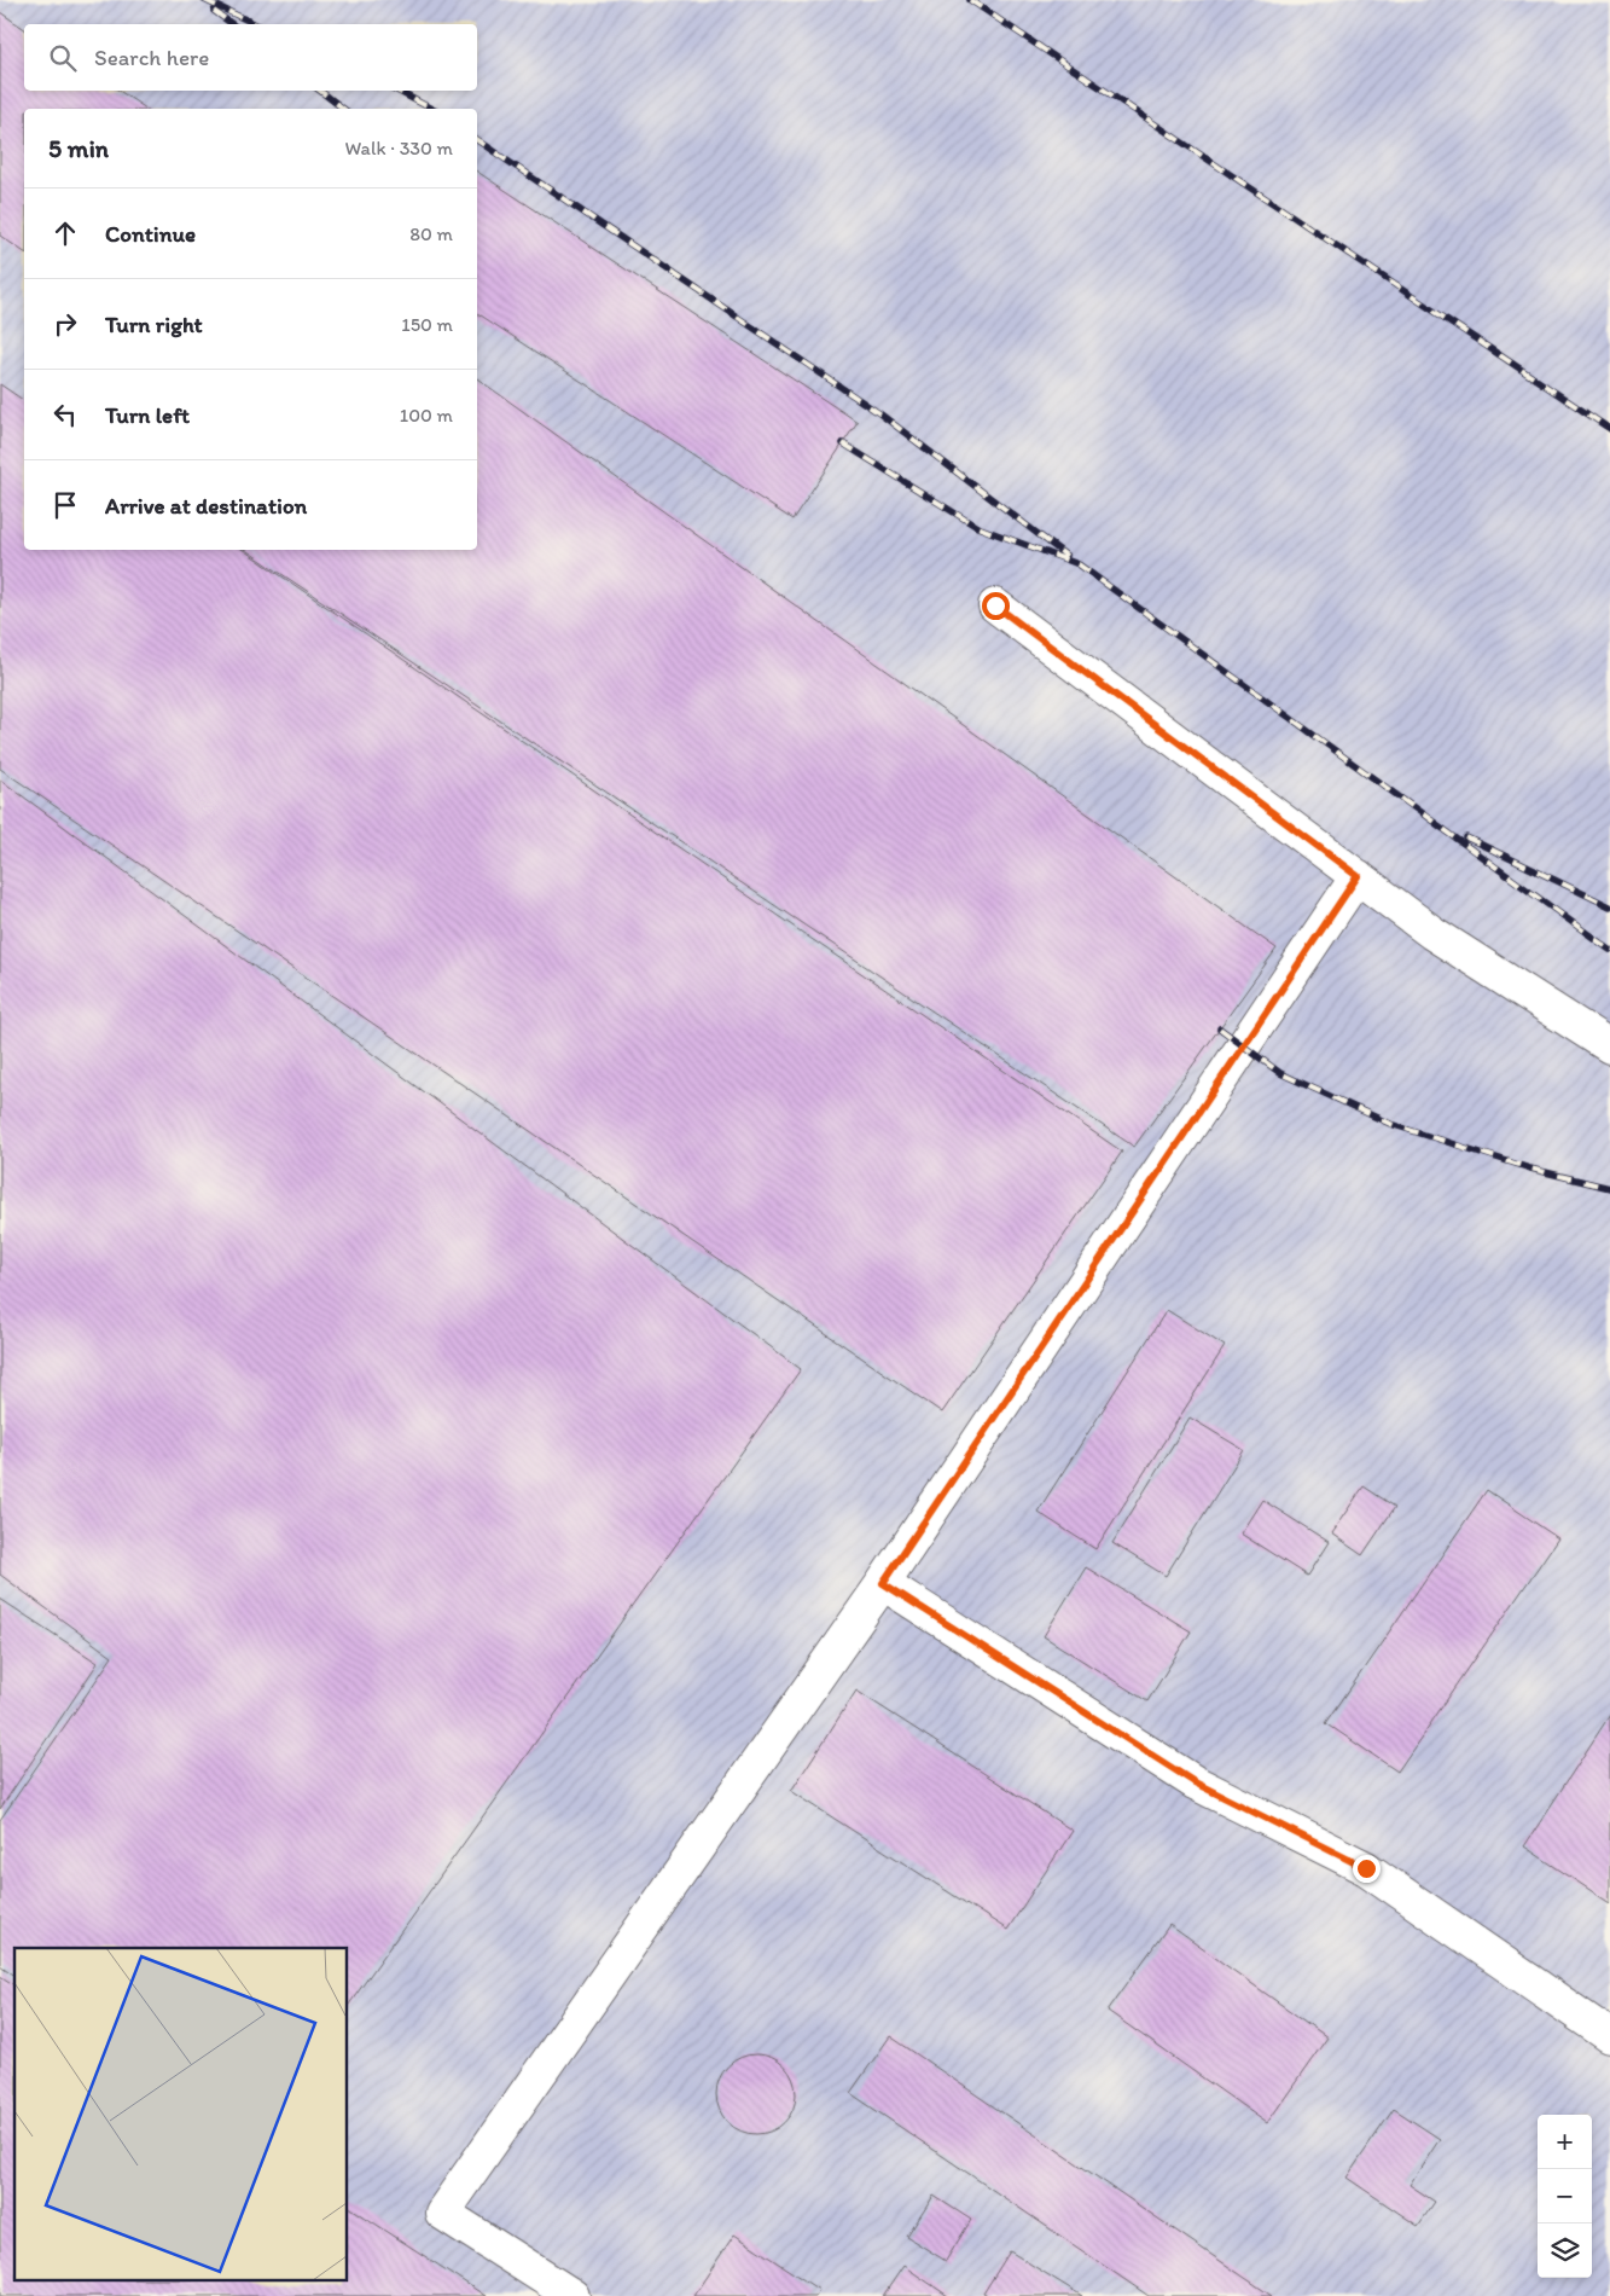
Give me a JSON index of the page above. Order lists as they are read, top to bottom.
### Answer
{
  "page": {
    "search": "Search here",
    "heading": ["5 min", "Walk · 330 m"],
    "list": [
      ["Continue", "80 m"],
      ["Turn right", "150 m"],
      ["Turn left", "100 m"],
      "Arrive at destination"
    ],
    "map_buttons": ["+", "−"]
  }
}
